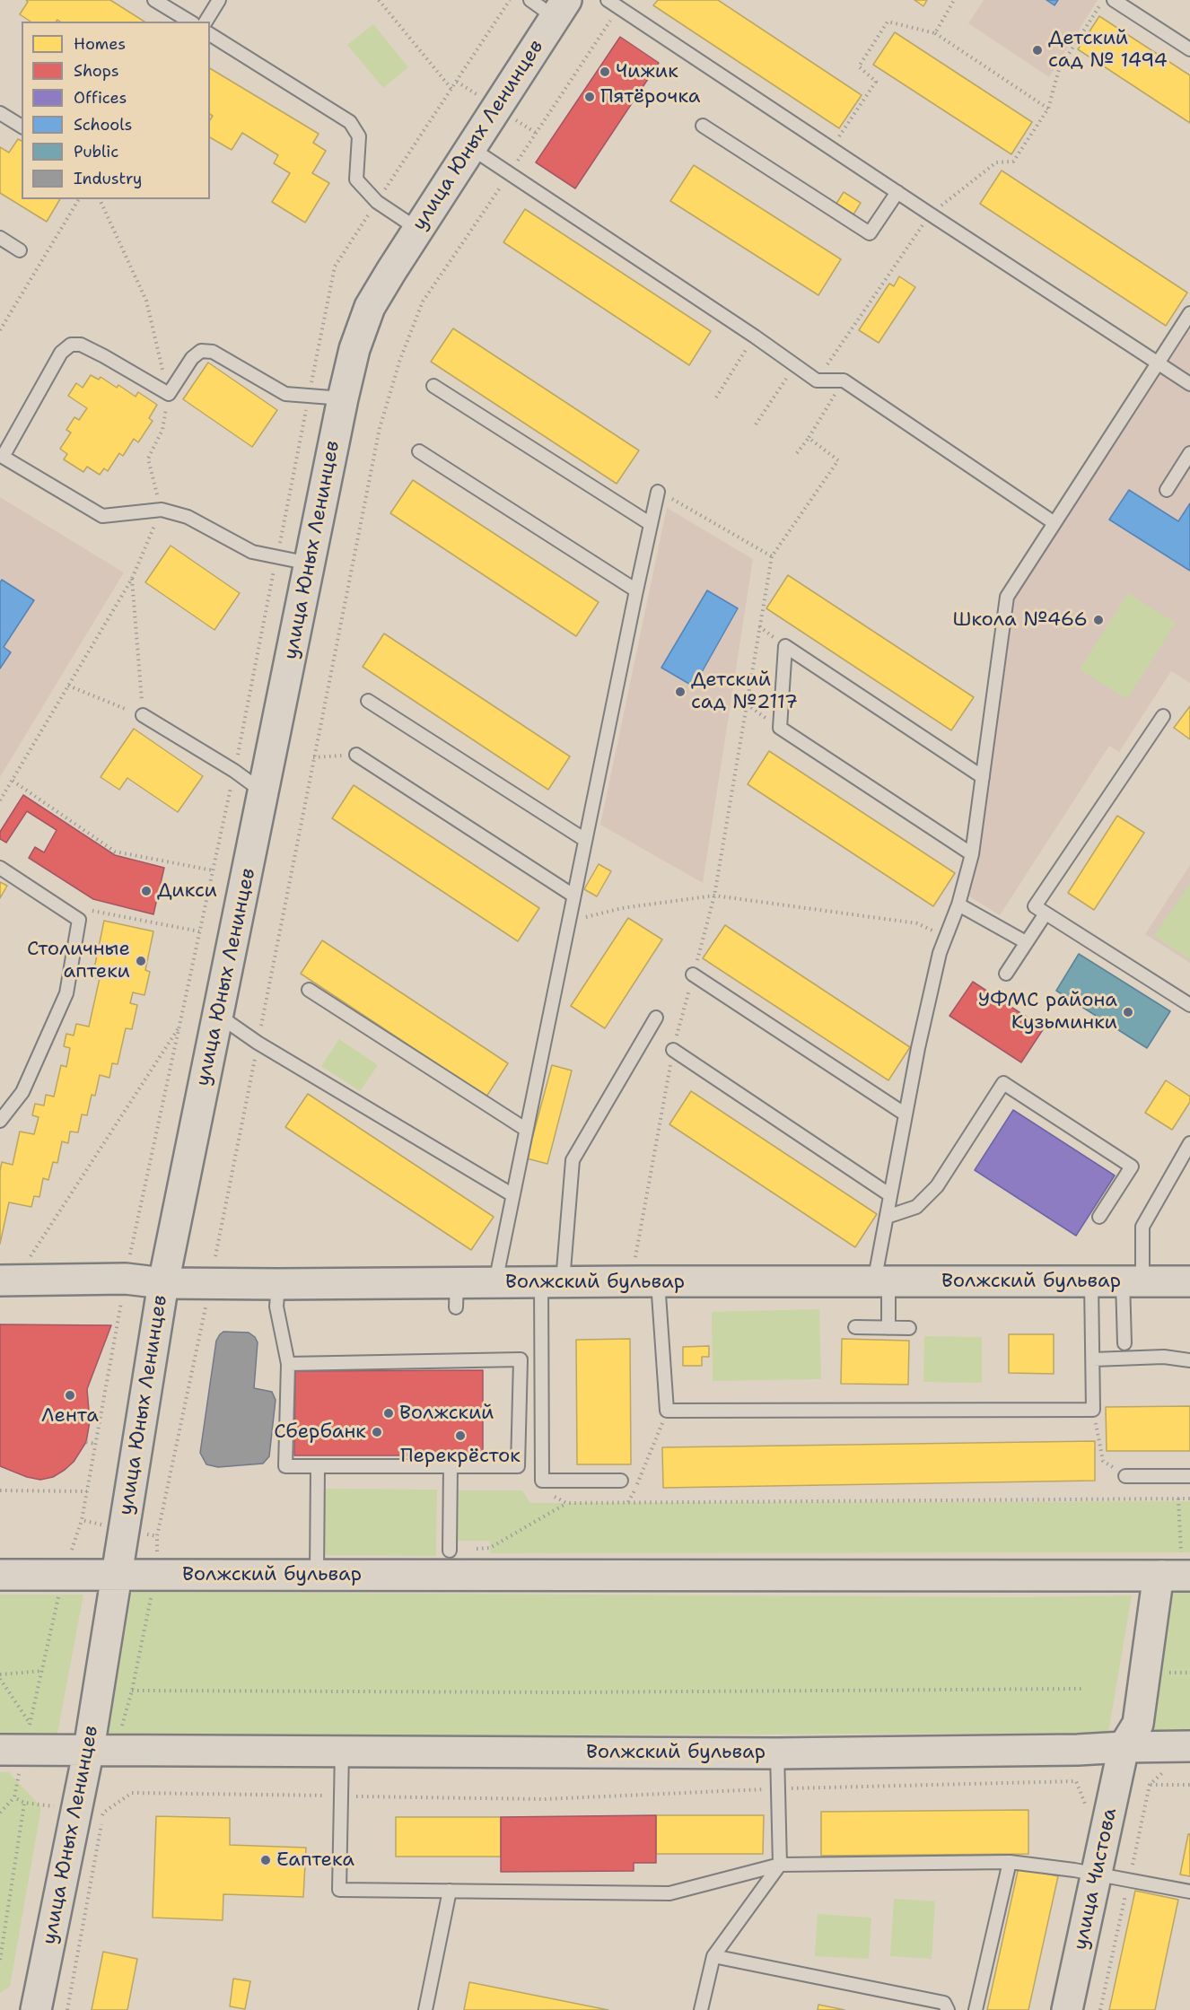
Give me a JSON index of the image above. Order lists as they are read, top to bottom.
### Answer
{
  "streets": {
    "main road": ["улица Юных Ленинцев", "Волжский бульвар", "улица Чистова"]
  },
  "crossings": [
    ["улица Юных Ленинцев", "Волжский бульвар"],
    ["Волжский бульвар", "улица Чистова"]
  ],
  "places": [
    "Детский сад № 1494",
    "Чижик",
    "Пятёрочка",
    "Школа №466",
    "Детский сад №2117",
    "Дикси",
    "Столичные аптеки",
    "УФМС района Кузьминки",
    "Лента",
    "Волжский",
    "Сбербанк",
    "Перекрёсток",
    "Еаптека"
  ],
  "legend": [
    "Homes",
    "Shops",
    "Offices",
    "Schools",
    "Public",
    "Industry"
  ]
}
